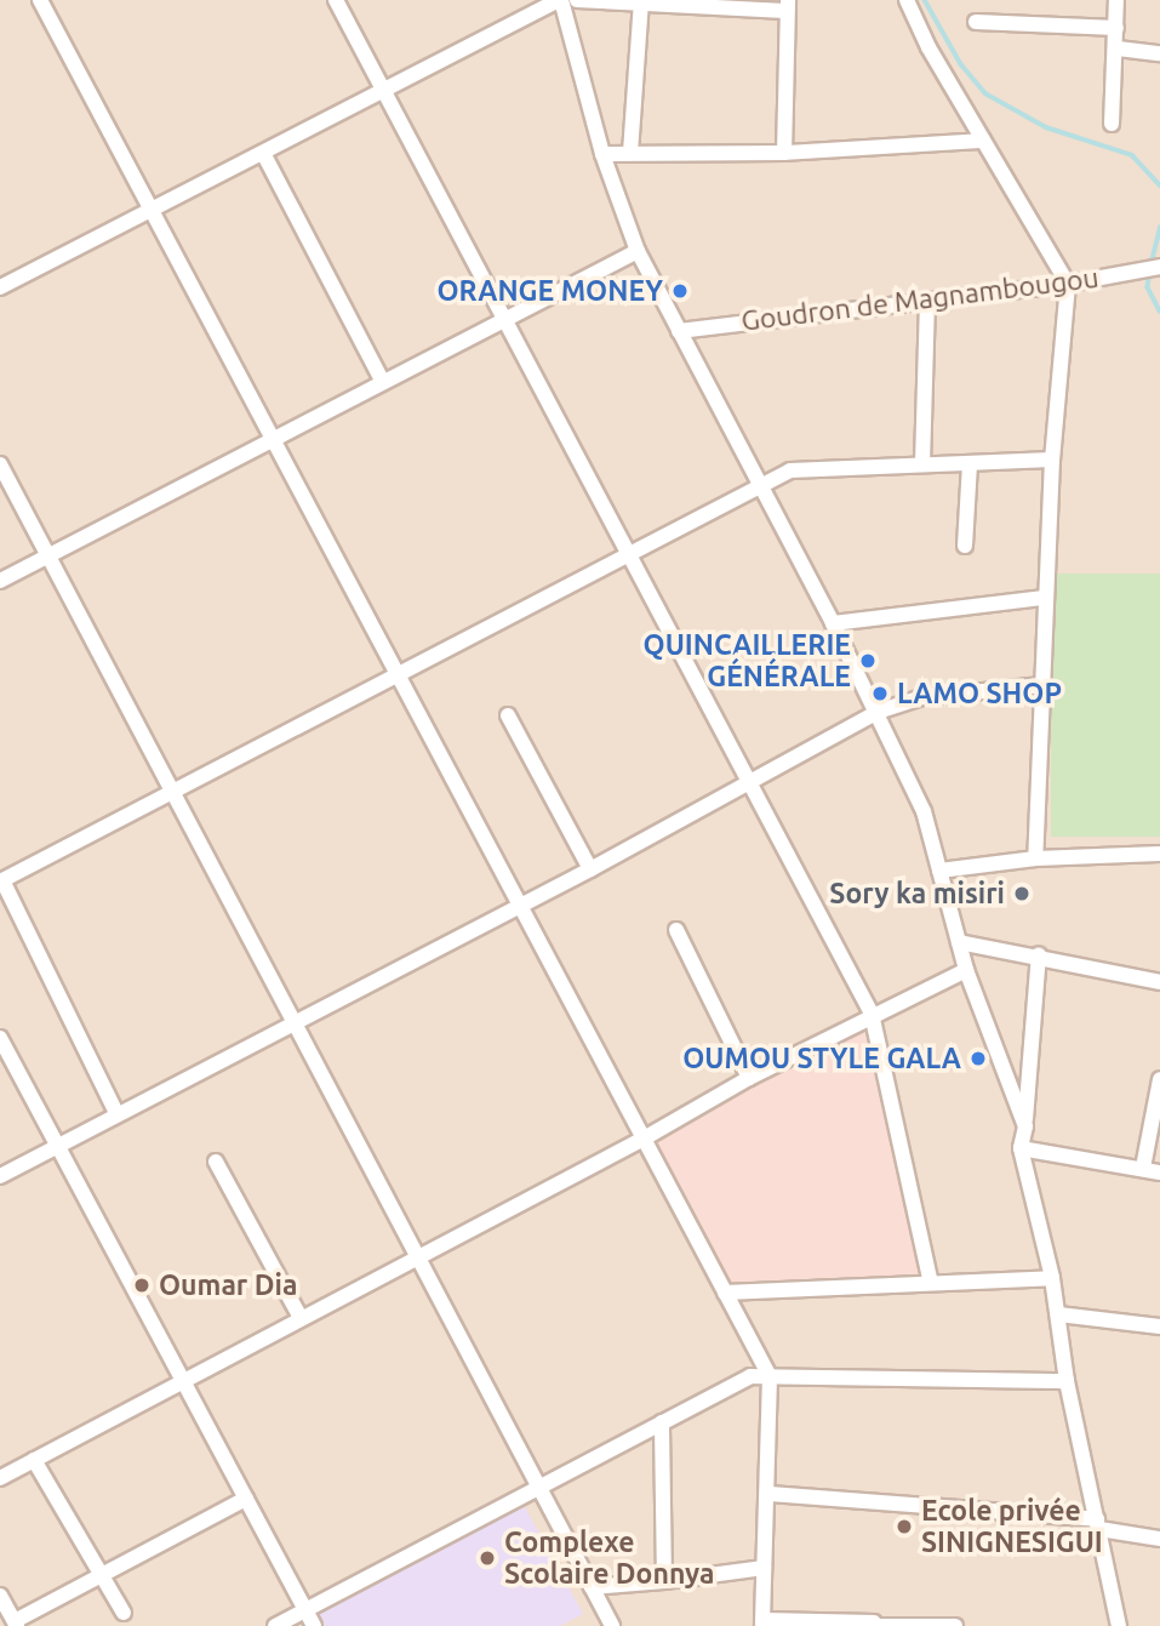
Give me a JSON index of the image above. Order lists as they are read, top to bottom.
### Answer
{
  "streets": {
    "street": ["Goudron de Magnambougou"]
  },
  "places": [
    "ORANGE MONEY",
    "QUINCAILLERIE GÉNÉRALE",
    "LAMO SHOP",
    "Sory ka misiri",
    "OUMOU STYLE GALA",
    "Oumar Dia",
    "Ecole privée SINIGNESIGUI",
    "Complexe Scolaire Donnya"
  ]
}
